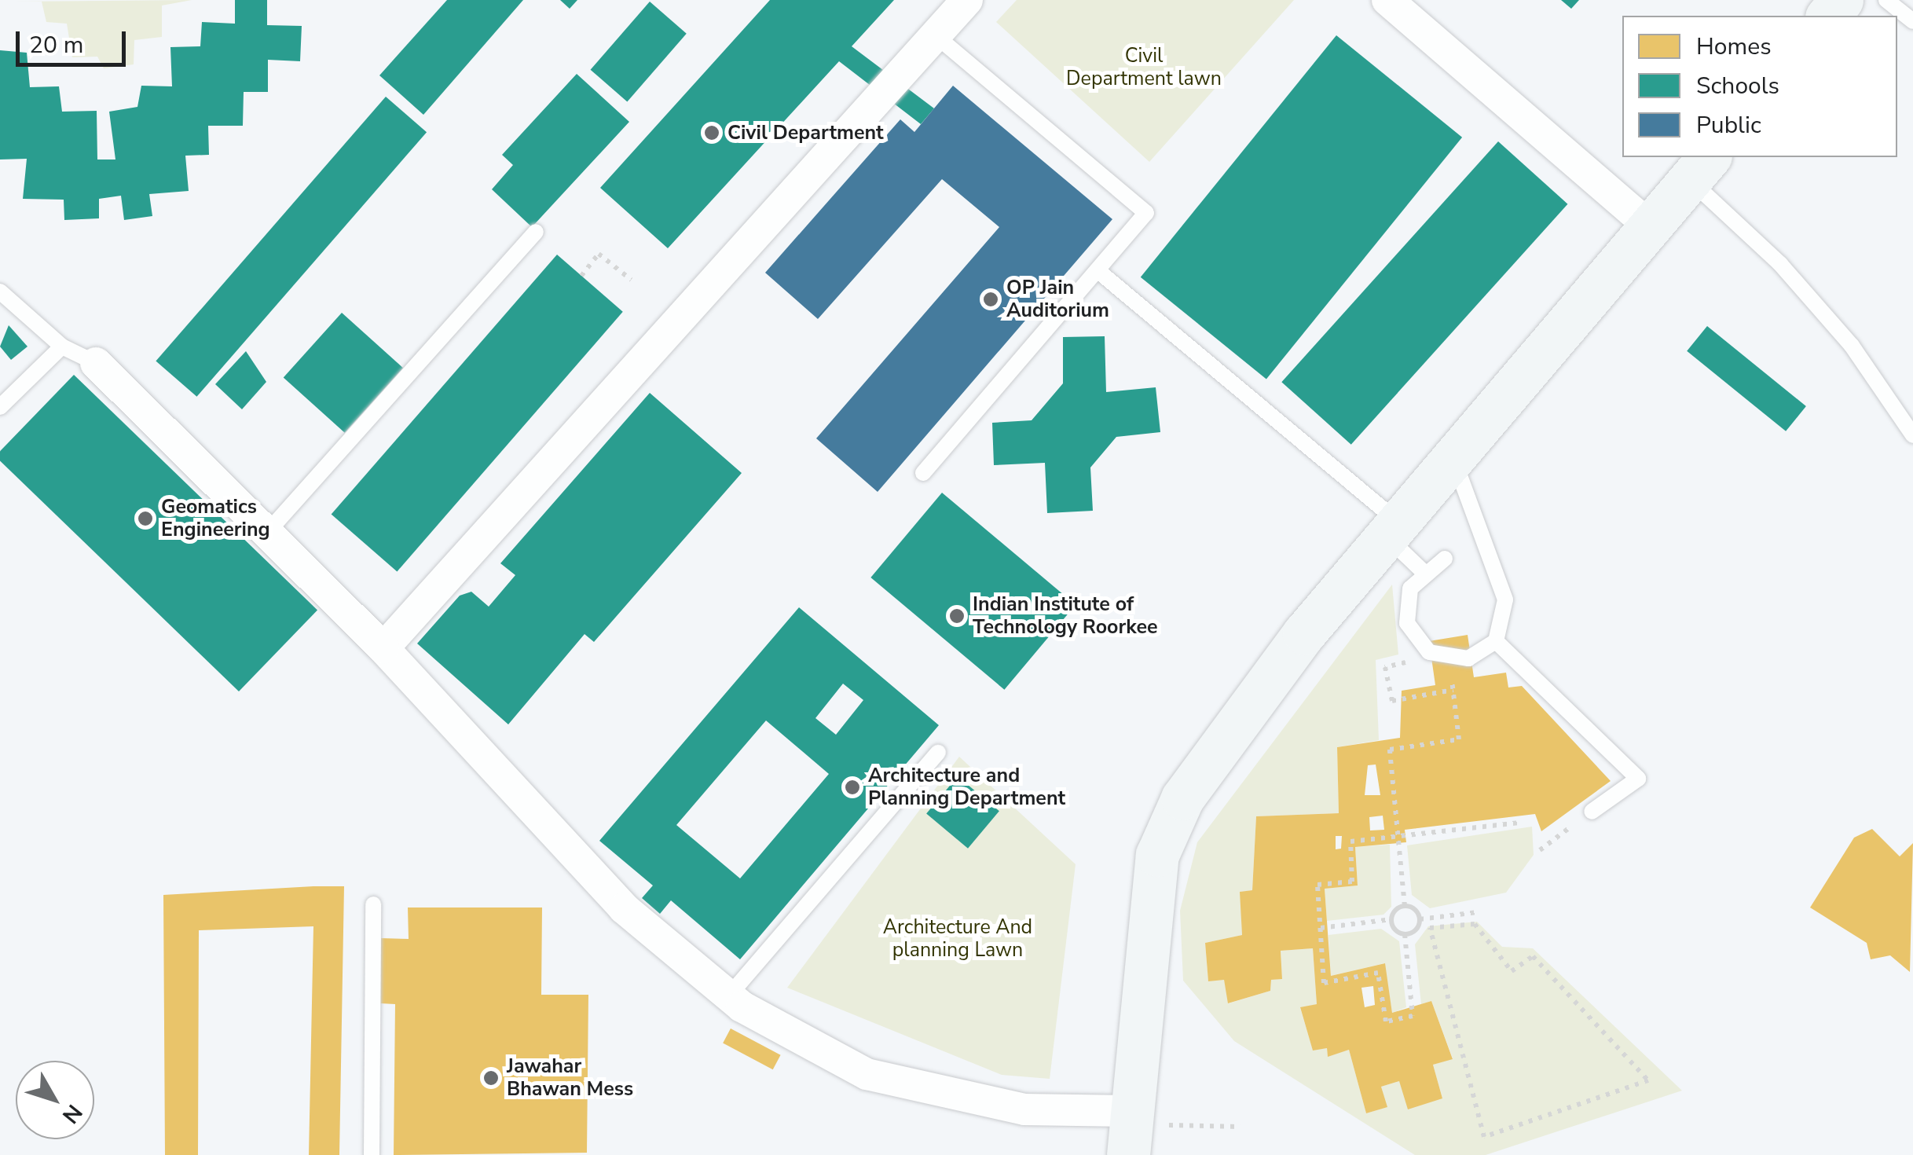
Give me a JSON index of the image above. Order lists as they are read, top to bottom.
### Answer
{
  "parks": ["Civil Department lawn", "Architecture And planning Lawn"],
  "places": [
    "Civil Department",
    "OP Jain Auditorium",
    "Geomatics Engineering",
    "Indian Institute of Technology Roorkee",
    "Architecture and Planning Department",
    "Jawahar Bhawan Mess"
  ],
  "legend": ["Homes", "Schools", "Public"],
  "scale_bar": "20 m",
  "north": "bottom right"
}
